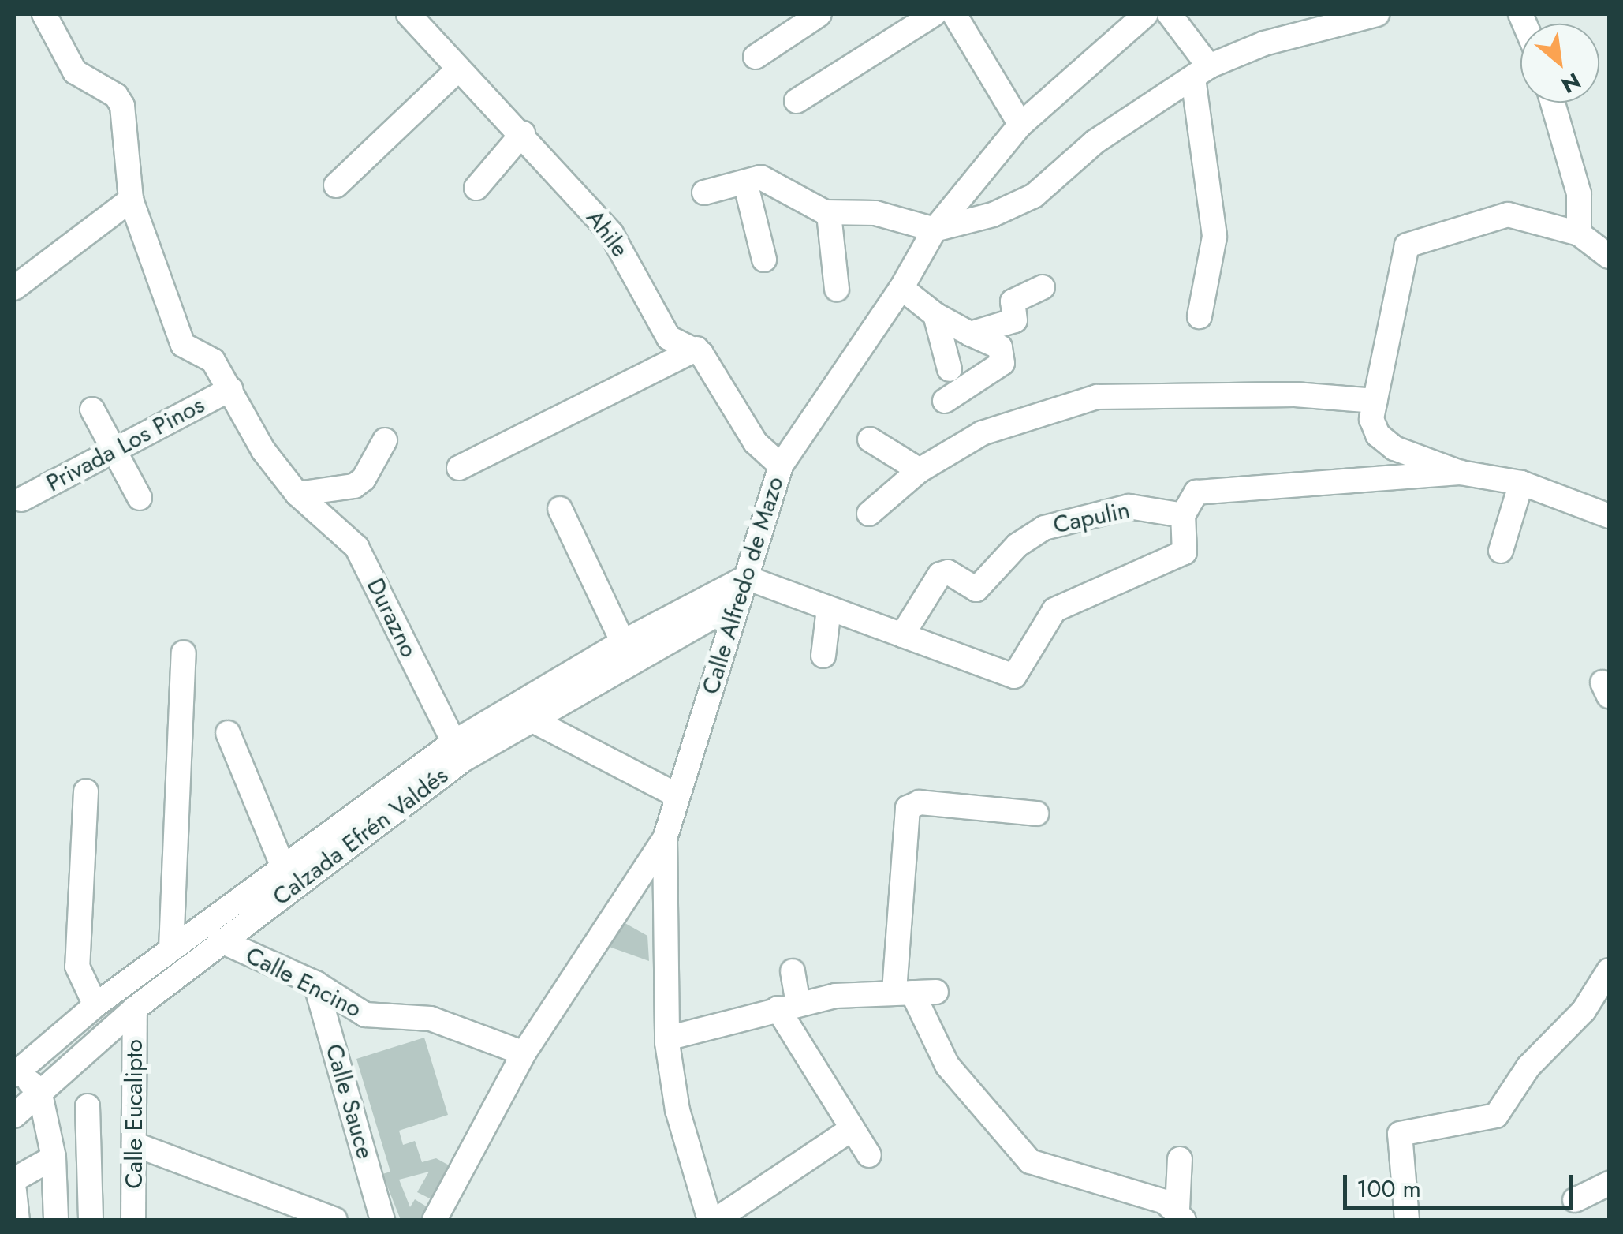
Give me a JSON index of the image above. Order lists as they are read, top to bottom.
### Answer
{
  "streets": {
    "street": [
      "Ahile",
      "Privada Los Pinos",
      "Capulin",
      "Calle Alfredo de Mazo",
      "Durazno",
      "Calzada Efrén Valdés",
      "Calle Encino",
      "Calle Sauce",
      "Calle Eucalipto"
    ]
  },
  "crossings": [
    ["Ahile", "Calle Alfredo de Mazo"],
    ["Privada Los Pinos", "Durazno"],
    ["Calle Alfredo de Mazo", "Calzada Efrén Valdés"],
    ["Calle Alfredo de Mazo", "Calle Encino"],
    ["Durazno", "Calzada Efrén Valdés"],
    ["Calzada Efrén Valdés", "Calle Encino"],
    ["Calzada Efrén Valdés", "Calle Eucalipto"],
    ["Calle Encino", "Calle Sauce"]
  ],
  "scale_bar": "100 m",
  "north": "bottom right"
}
